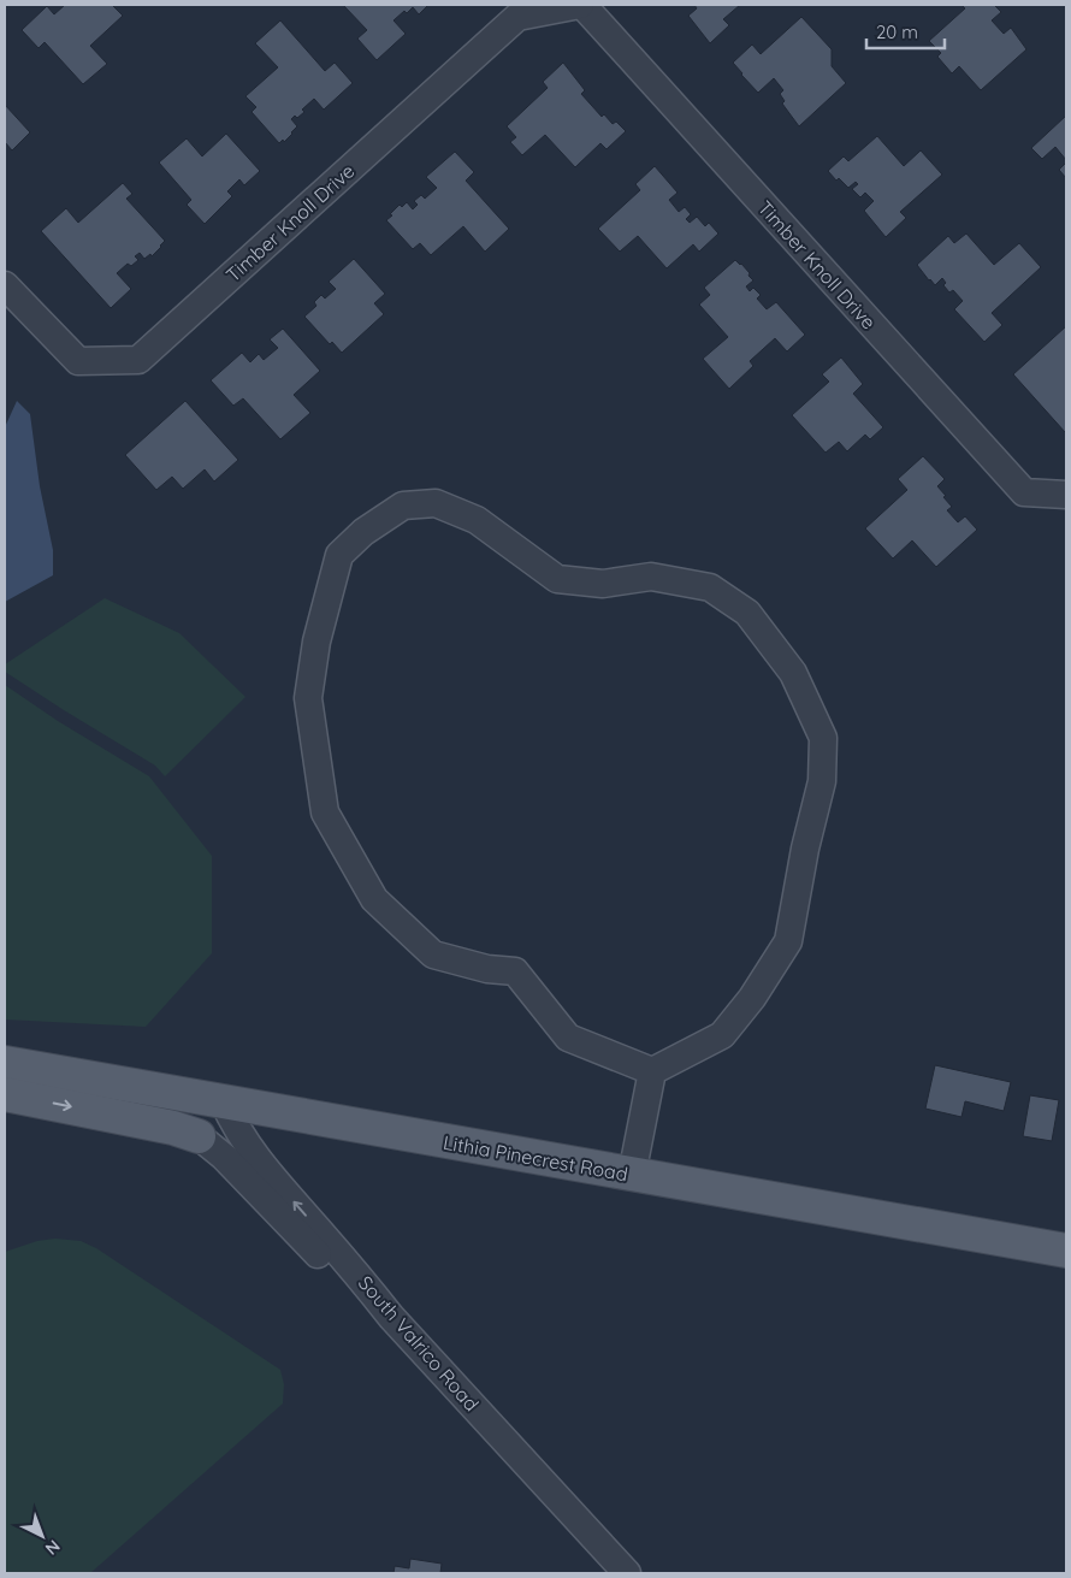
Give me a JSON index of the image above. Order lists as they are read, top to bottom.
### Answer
{
  "streets": {
    "main road": ["Lithia Pinecrest Road"],
    "street": ["Timber Knoll Drive", "South Valrico Road"]
  },
  "crossings": [
    ["Lithia Pinecrest Road", "South Valrico Road"]
  ],
  "scale_bar": "20 m",
  "north": "bottom right"
}
